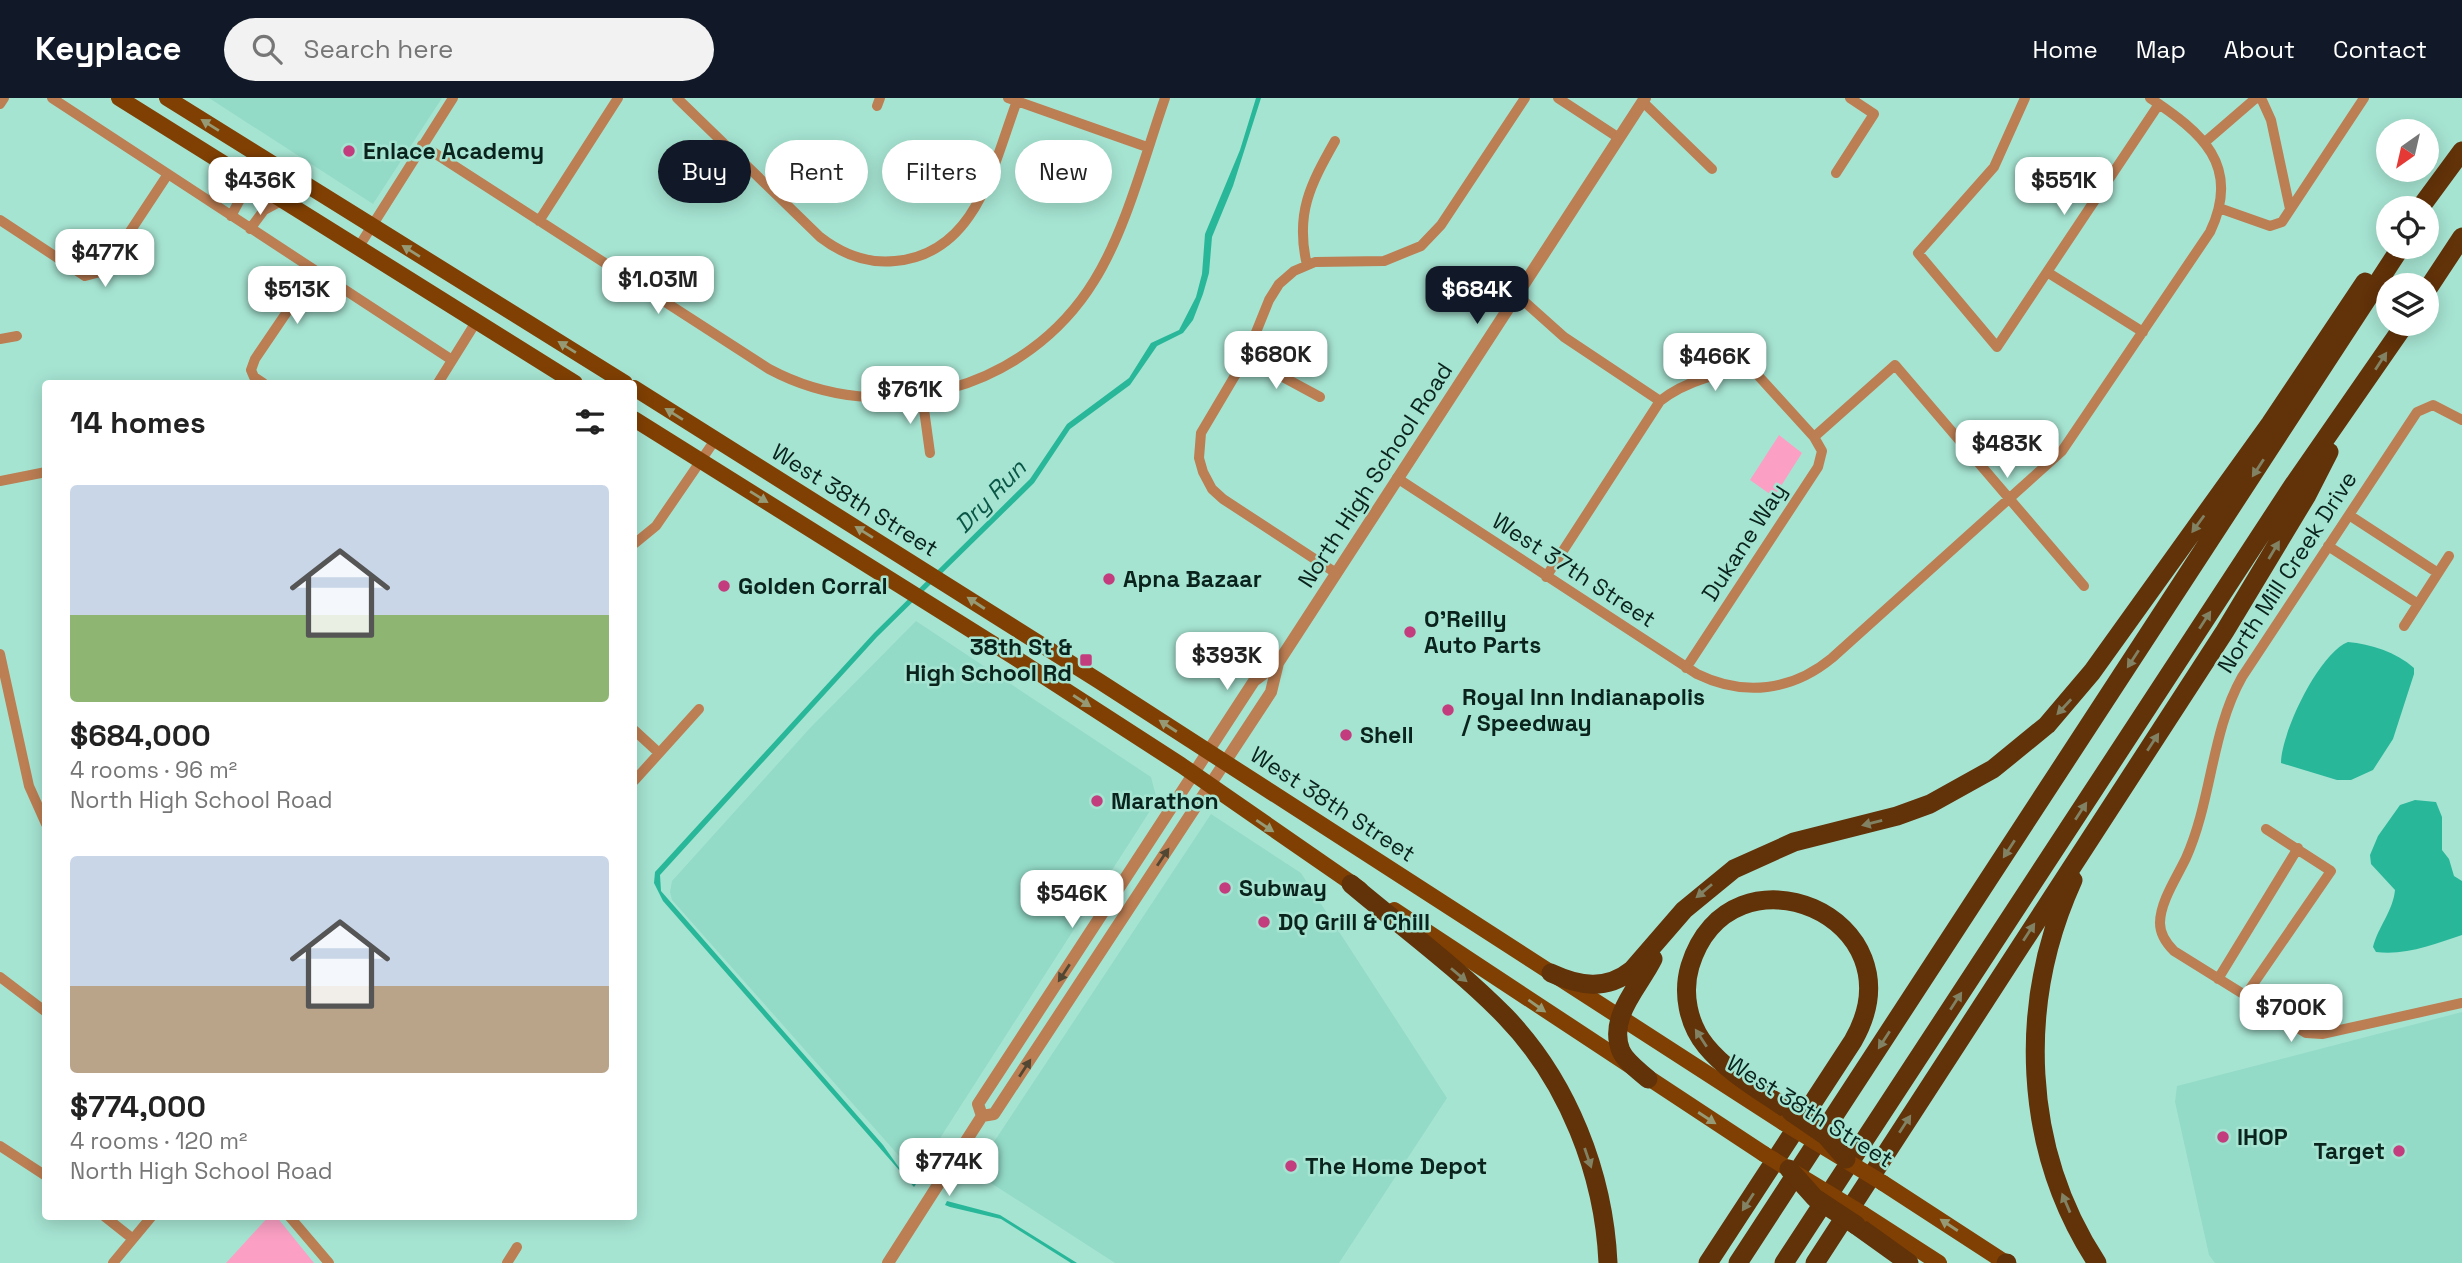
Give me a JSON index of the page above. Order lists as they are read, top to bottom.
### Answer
{
  "streets": {
    "main road": ["West 38th Street"],
    "street": [
      "North High School Road",
      "Dukane Way",
      "West 37th Street",
      "North Mill Creek Drive"
    ]
  },
  "crossings": [
    ["North High School Road", "West 38th Street"],
    ["North High School Road", "West 37th Street"],
    ["Dukane Way", "West 37th Street"]
  ],
  "water": ["Dry Run"],
  "places": {
    "other": [
      "Enlace Academy",
      "Apna Bazaar",
      "Golden Corral",
      "O'Reilly Auto Parts",
      "Royal Inn Indianapolis / Speedway",
      "Shell",
      "Marathon",
      "Subway",
      "DQ Grill & Chill",
      "IHOP",
      "Target",
      "The Home Depot"
    ],
    "transit": ["38th St & High School Rd"]
  },
  "north": "bottom left",
  "page": {
    "header": "Keyplace",
    "search": "Search here",
    "nav": [
      "Home",
      "Map",
      "About",
      "Contact"
    ],
    "chip": [
      "Buy",
      "Rent",
      "Filters",
      "New"
    ],
    "price": [
      "$436K",
      "$551K",
      "$477K",
      "$1.03M",
      "$513K",
      "$684K",
      "$680K",
      "$466K",
      "$761K",
      "$483K",
      "$393K",
      "$546K",
      "$700K",
      "$774K"
    ],
    "heading": "14 homes",
    "list": [
      {
        "name": "$684,000",
        "note": "4 rooms · 96 m² · North High School Road"
      },
      {
        "name": "$774,000",
        "note": "4 rooms · 120 m² · North High School Road"
      }
    ]
  }
}
